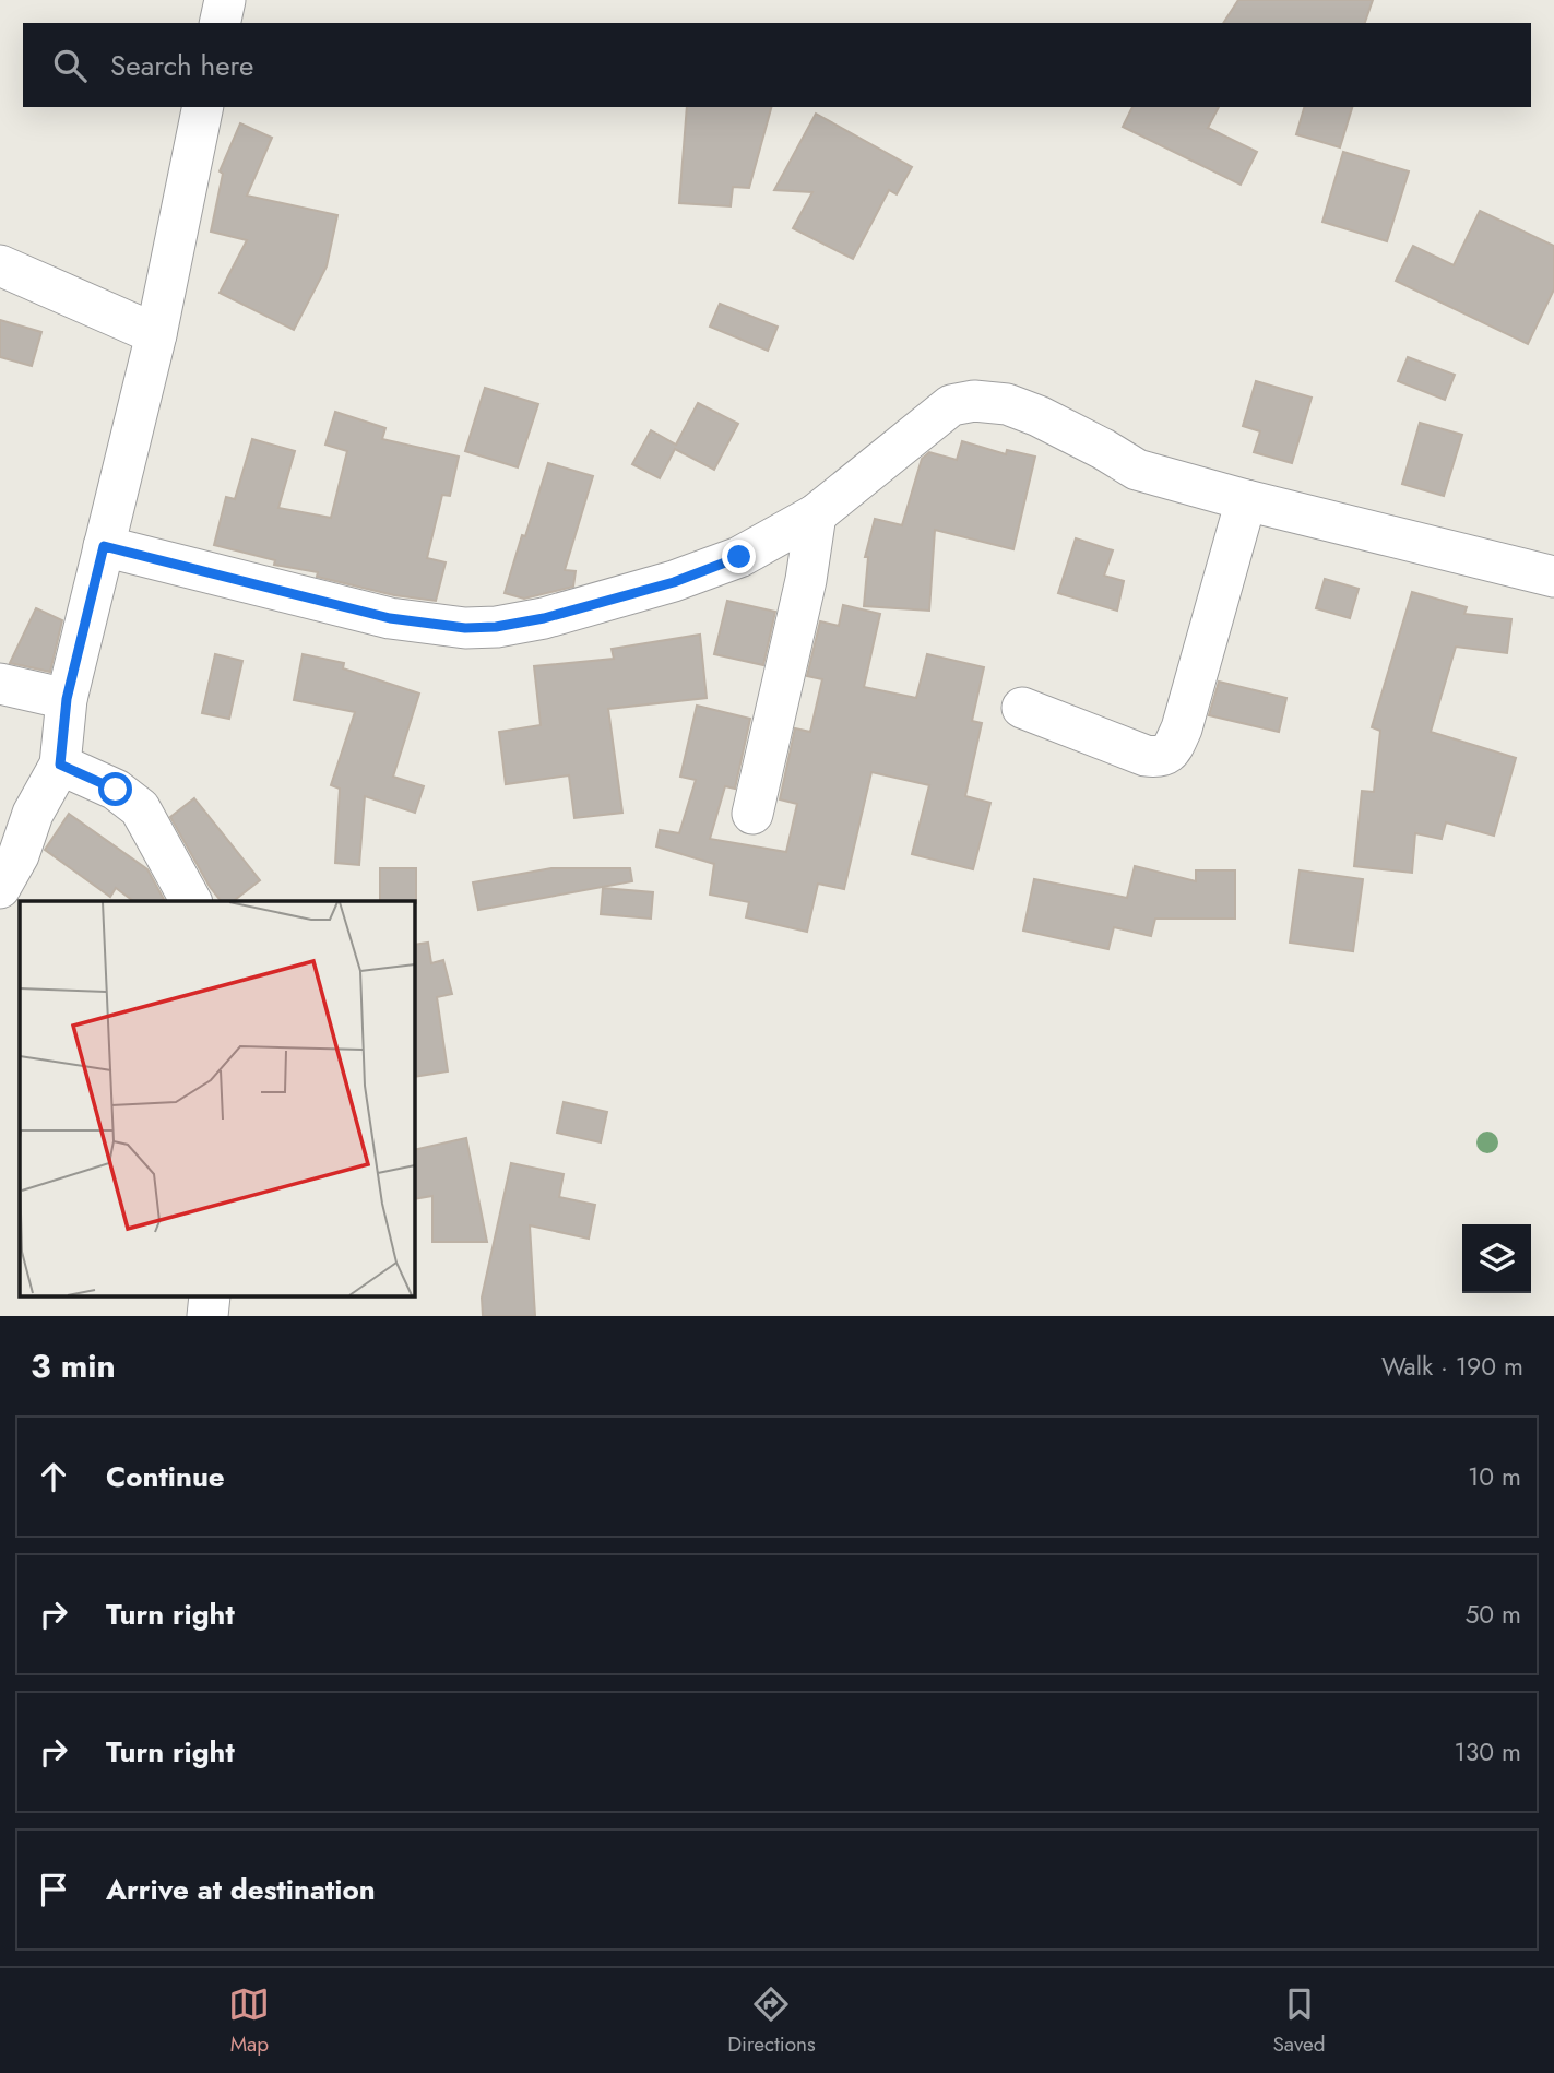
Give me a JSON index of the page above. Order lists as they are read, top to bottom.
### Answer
{
  "page": {
    "search": "Search here",
    "heading": ["3 min", "Walk · 190 m"],
    "list": [
      ["Continue", "10 m"],
      ["Turn right", "50 m"],
      ["Turn right", "130 m"],
      "Arrive at destination"
    ],
    "nav": ["Map", "Directions", "Saved"]
  }
}
